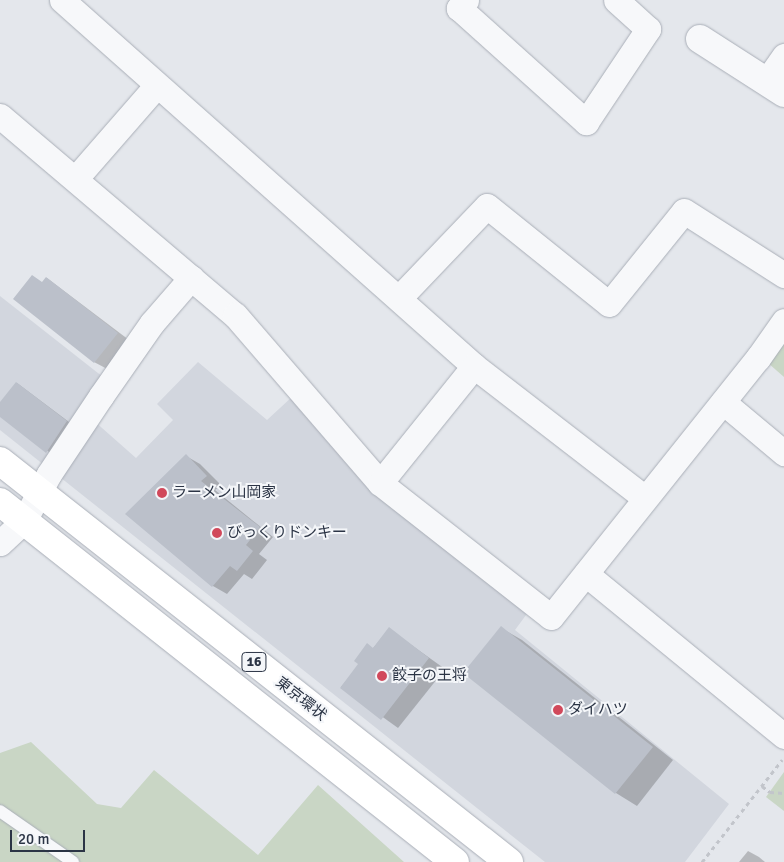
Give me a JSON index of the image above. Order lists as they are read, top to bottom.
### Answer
{
  "streets": {
    "highway": ["16", "東京環状"]
  },
  "places": [
    "ラーメン山岡家",
    "びっくりドンキー",
    "餃子の王将",
    "ダイハツ"
  ],
  "scale_bar": "20 m"
}
